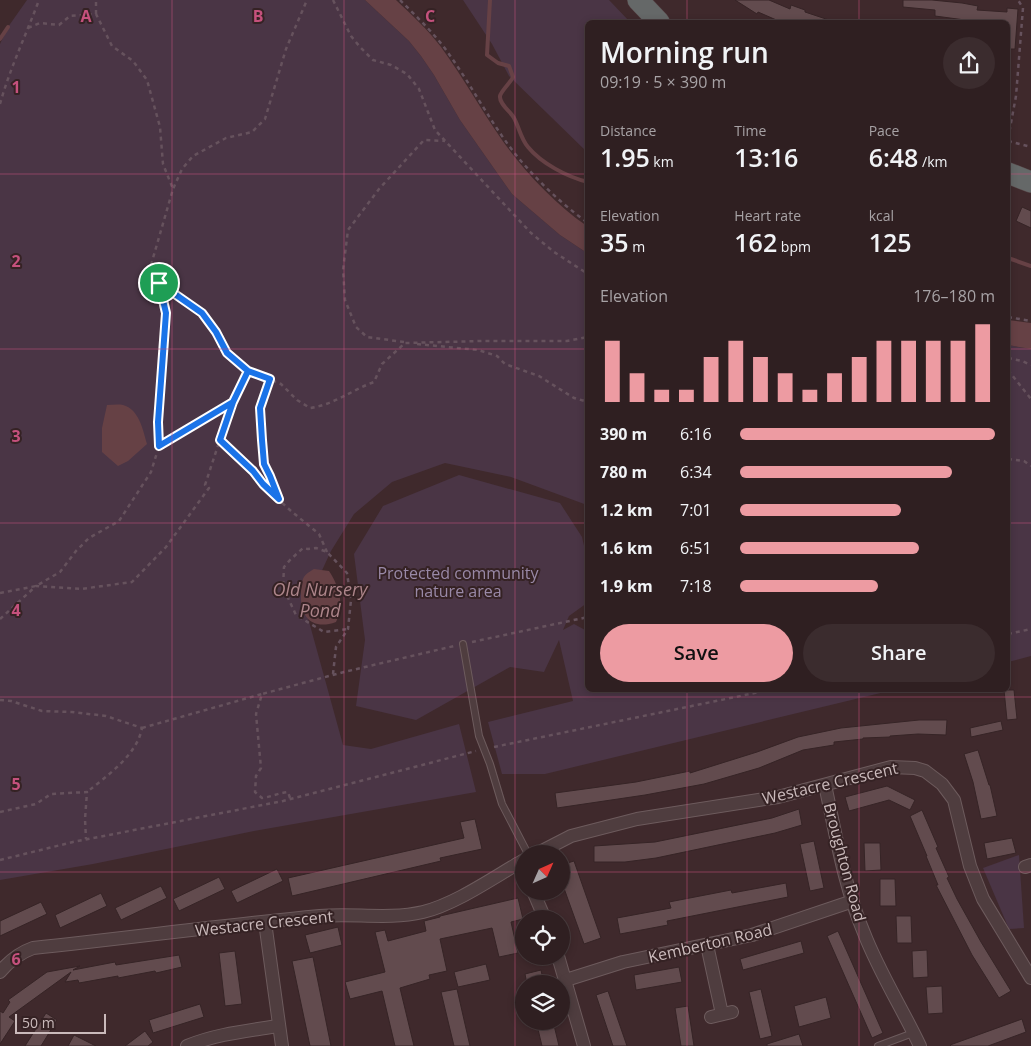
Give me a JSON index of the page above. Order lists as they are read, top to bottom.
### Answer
{
  "streets": {
    "street": ["Westacre Crescent", "Broughton Road", "Kemberton Road"]
  },
  "crossings": [
    ["Westacre Crescent", "Broughton Road"],
    ["Broughton Road", "Kemberton Road"]
  ],
  "water": ["Old Nursery Pond"],
  "parks": ["Protected community nature area"],
  "scale_bar": "50 m",
  "north": "top right",
  "page": {
    "heading": ["Morning run", "09:19 · 5 × 390 m"],
    "stats": [
      ["Distance", "1.95 km"],
      ["Time", "13:16"],
      ["Pace", "6:48 /km"],
      ["Elevation", "35 m"],
      ["Heart rate", "162 bpm"],
      ["kcal", "125"]
    ],
    "chart": ["Elevation", "176–180 m"],
    "list": [
      {
        "name": "390 m",
        "note": "6:16"
      },
      {
        "name": "780 m",
        "note": "6:34"
      },
      {
        "name": "1.2 km",
        "note": "7:01"
      },
      {
        "name": "1.6 km",
        "note": "6:51"
      },
      {
        "name": "1.9 km",
        "note": "7:18"
      }
    ],
    "buttons": ["Save", "Share"],
    "scale": "50 m"
  },
  "grid": {
    "columns": ["A", "B", "C"],
    "rows": [
      "1",
      "2",
      "3",
      "4",
      "5",
      "6"
    ]
  }
}
